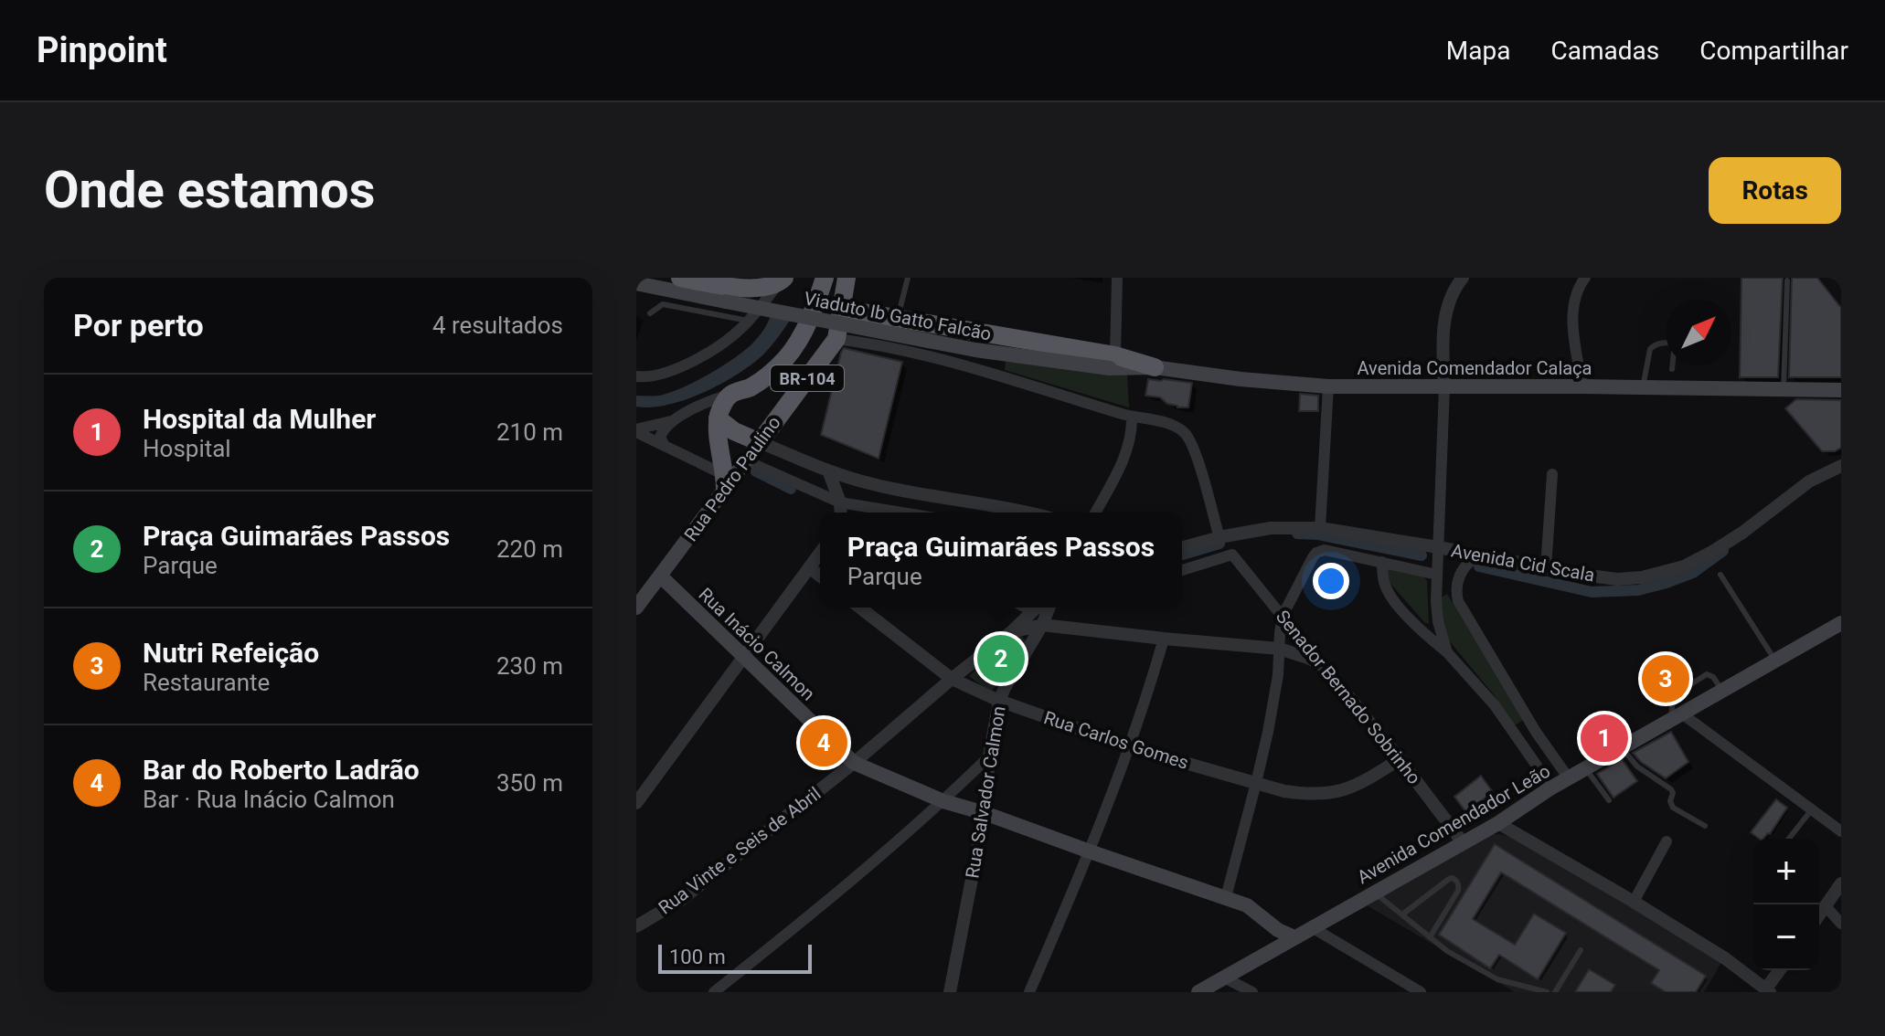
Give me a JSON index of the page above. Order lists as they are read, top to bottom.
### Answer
{
  "streets": {
    "highway": ["BR-104", "Rua Pedro Paulino"],
    "main road": [
      "Viaduto Ib Gatto Falcão",
      "Avenida Comendador Calaça",
      "Rua Inácio Calmon",
      "Avenida Comendador Leão"
    ],
    "street": [
      "Avenida Cid Scala",
      "Senador Bernado Sobrinho",
      "Rua Carlos Gomes",
      "Rua Salvador Calmon",
      "Rua Vinte e Seis de Abril"
    ]
  },
  "crossings": [
    ["BR-104", "Rua Pedro Paulino"],
    ["Rua Pedro Paulino", "Rua Inácio Calmon"],
    ["Avenida Cid Scala", "Senador Bernado Sobrinho"],
    ["Rua Inácio Calmon", "Rua Salvador Calmon"],
    ["Rua Inácio Calmon", "Avenida Comendador Leão"],
    ["Rua Inácio Calmon", "Rua Vinte e Seis de Abril"],
    ["Senador Bernado Sobrinho", "Rua Carlos Gomes"],
    ["Senador Bernado Sobrinho", "Avenida Comendador Leão"],
    ["Rua Carlos Gomes", "Rua Salvador Calmon"],
    ["Rua Carlos Gomes", "Rua Vinte e Seis de Abril"]
  ],
  "scale_bar": "100 m",
  "north": "top right",
  "page": {
    "header": "Pinpoint",
    "nav": ["Mapa", "Camadas", "Compartilhar"],
    "buttons": "Rotas",
    "title": "Onde estamos",
    "heading": ["Por perto", "4 resultados"],
    "list": [
      {
        "mark": "1",
        "name": "Hospital da Mulher",
        "note": "Hospital",
        "value": "210 m"
      },
      {
        "mark": "2",
        "name": "Praça Guimarães Passos",
        "note": "Parque",
        "value": "220 m"
      },
      {
        "mark": "3",
        "name": "Nutri Refeição",
        "note": "Restaurante",
        "value": "230 m"
      },
      {
        "mark": "4",
        "name": "Bar do Roberto Ladrão",
        "note": "Bar · Rua Inácio Calmon",
        "value": "350 m"
      }
    ],
    "popup": ["Praça Guimarães Passos", "Parque"],
    "pins": [
      "2",
      "3",
      "1",
      "4"
    ],
    "map_buttons": ["+", "−"],
    "scale": "100 m"
  }
}
